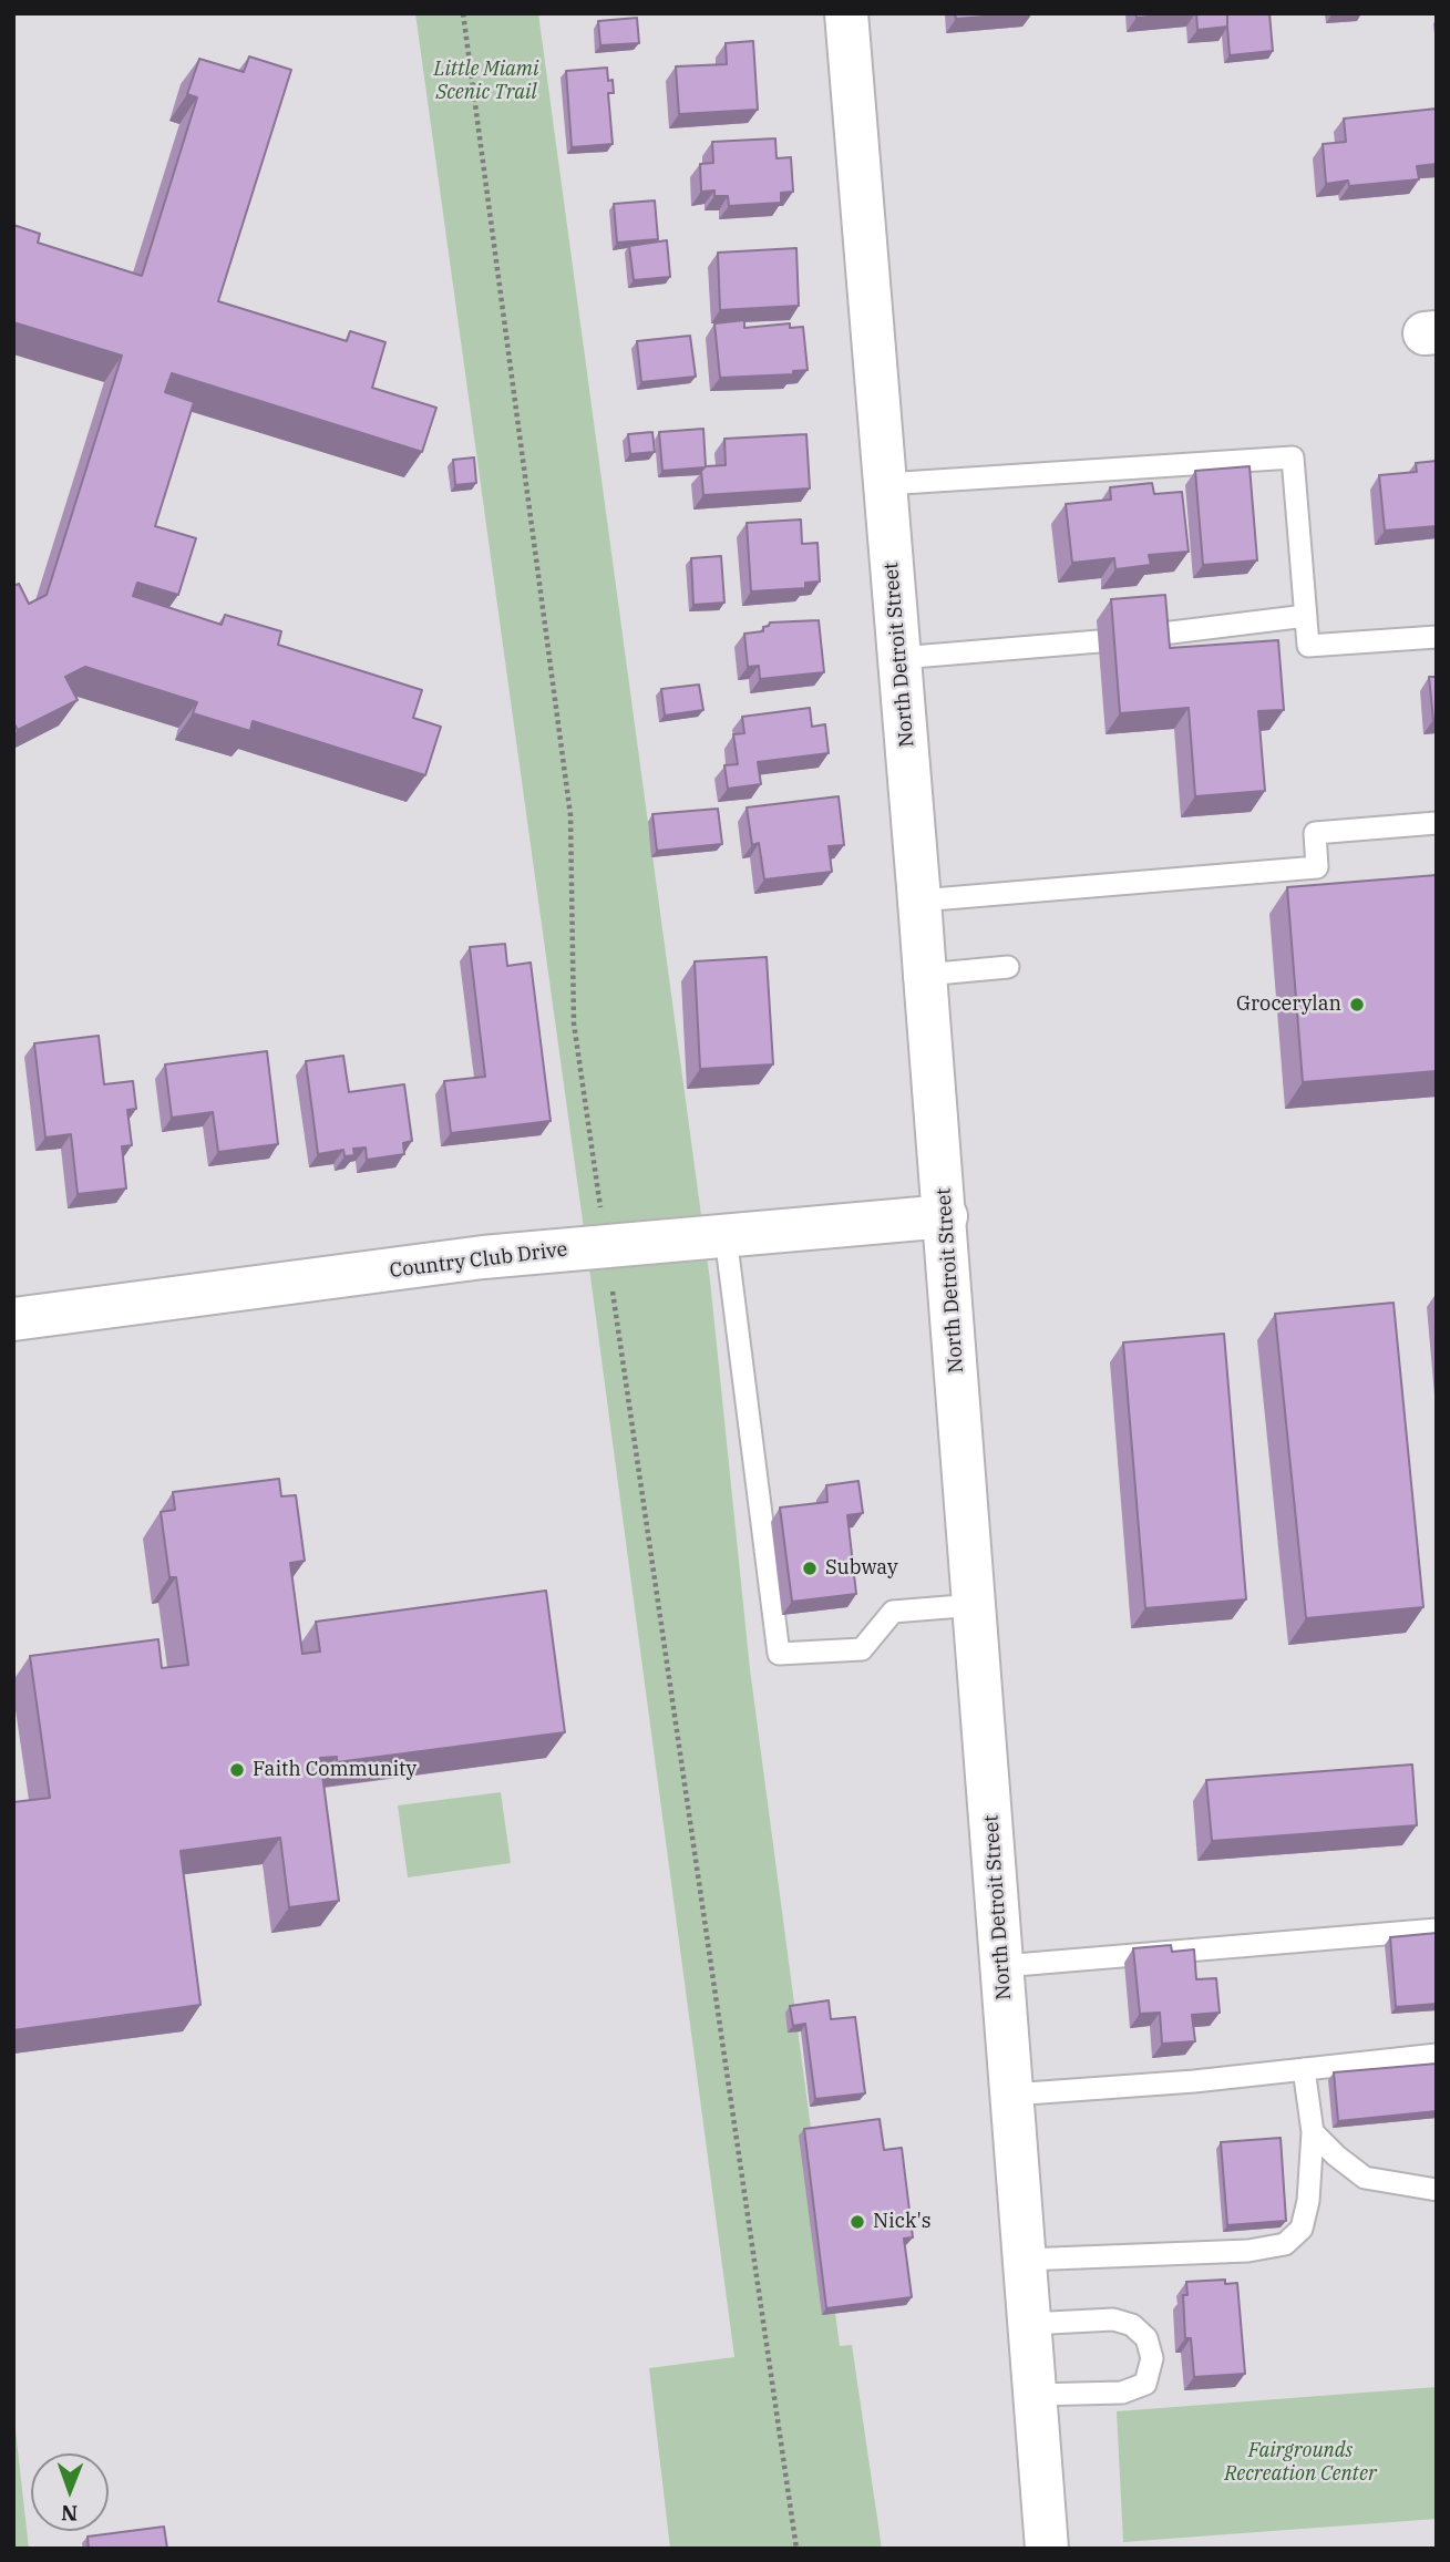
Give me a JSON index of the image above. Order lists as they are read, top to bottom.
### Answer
{
  "streets": {
    "main road": ["North Detroit Street", "Country Club Drive"]
  },
  "crossings": [
    ["North Detroit Street", "Country Club Drive"]
  ],
  "parks": ["Little Miami Scenic Trail", "Fairgrounds Recreation Center"],
  "places": [
    "Grocerylan",
    "Subway",
    "Faith Community",
    "Nick's"
  ],
  "north": "bottom"
}
